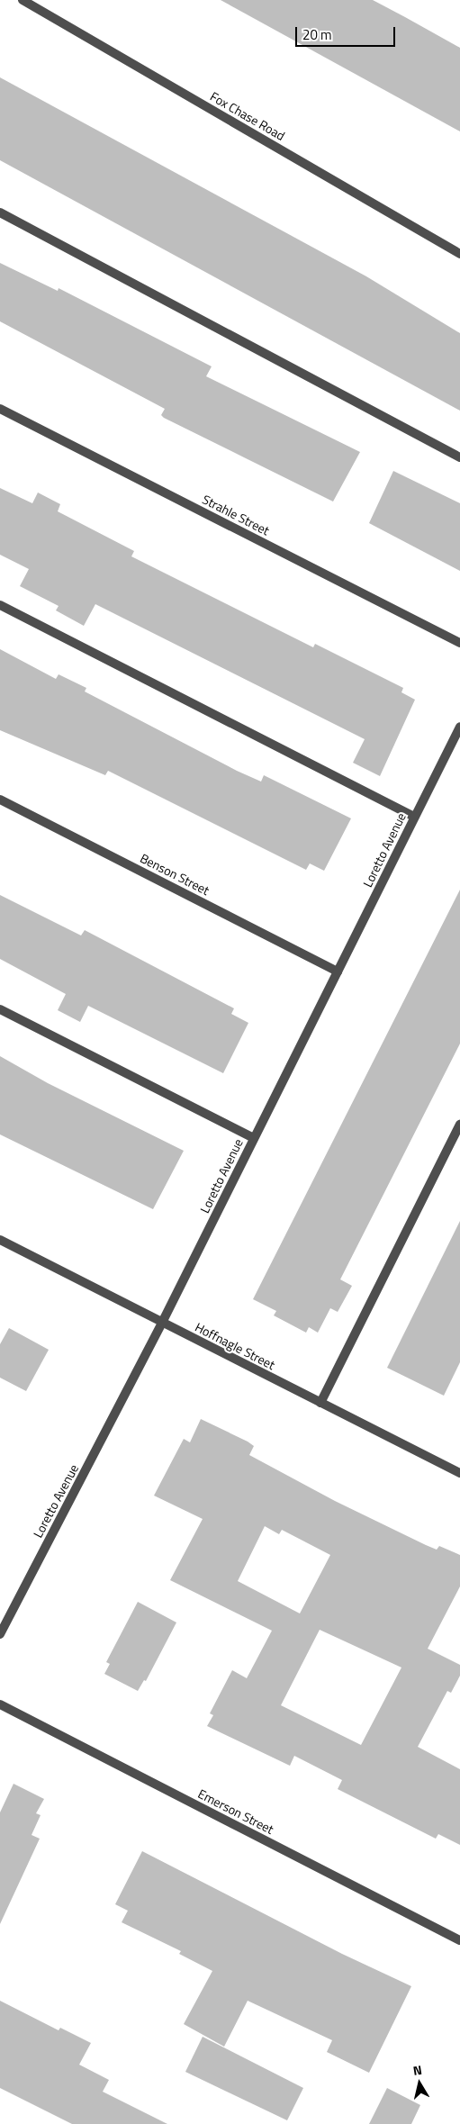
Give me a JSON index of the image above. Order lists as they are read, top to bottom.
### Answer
{
  "streets": {
    "street": [
      "Fox Chase Road",
      "Strahle Street",
      "Loretto Avenue",
      "Benson Street",
      "Hoffnagle Street",
      "Emerson Street"
    ]
  },
  "crossings": [
    ["Loretto Avenue", "Benson Street"],
    ["Loretto Avenue", "Hoffnagle Street"]
  ],
  "scale_bar": "20 m",
  "north": "top"
}
